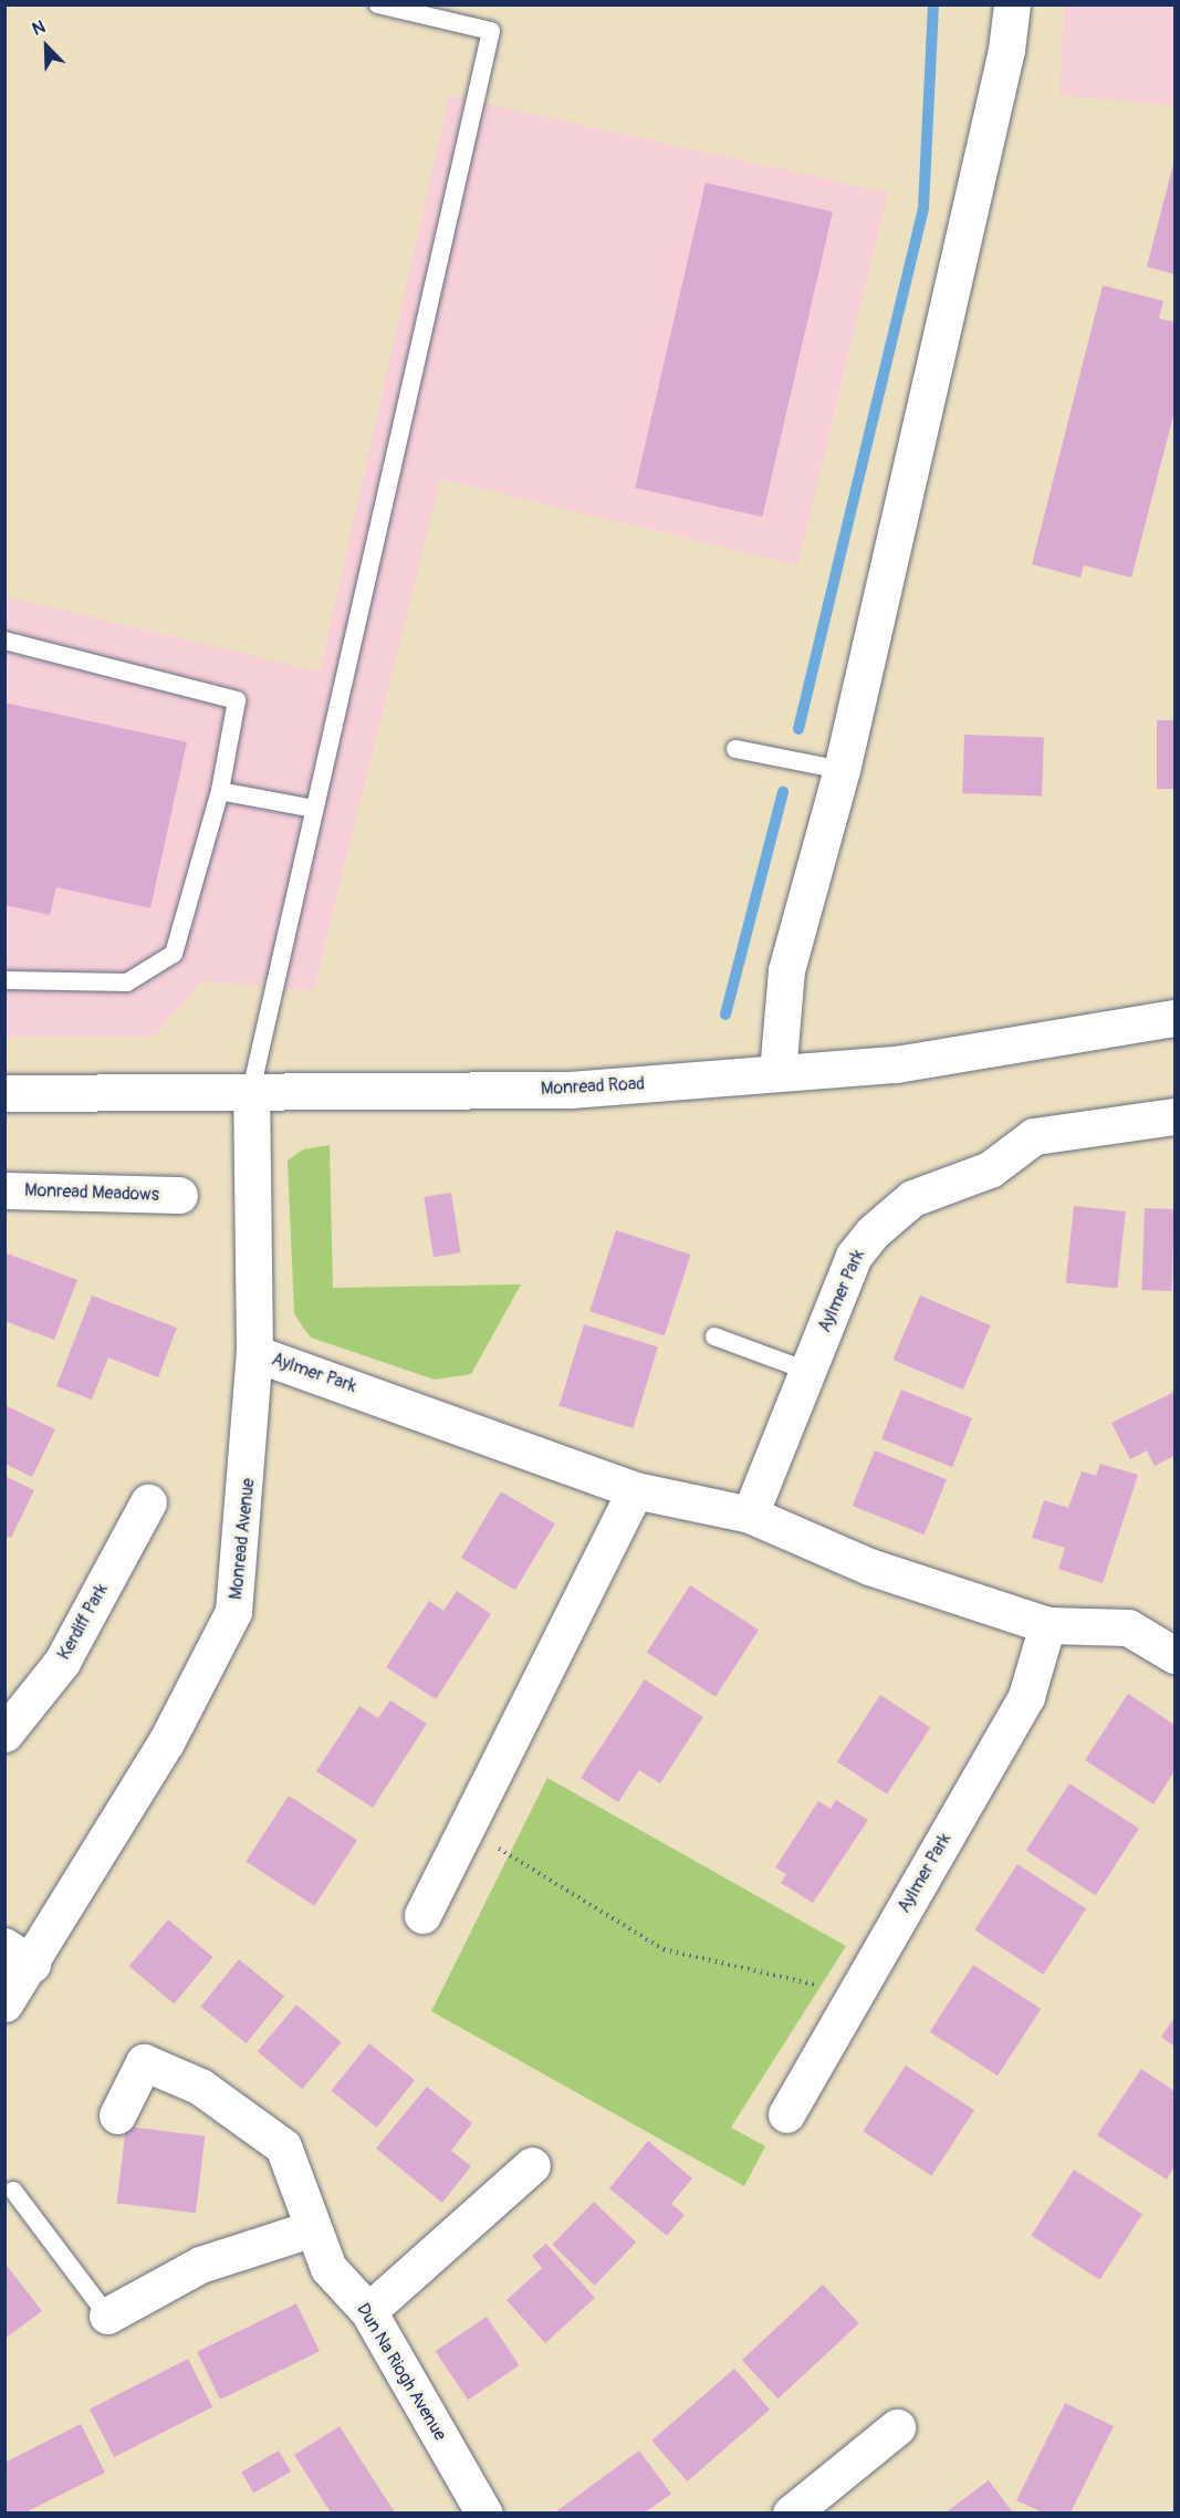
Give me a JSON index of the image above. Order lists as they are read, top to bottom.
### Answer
{
  "streets": {
    "street": [
      "Monread Road",
      "Monread Meadows",
      "Aylmer Park",
      "Monread Avenue",
      "Kerdiff Park",
      "Dun Na Riogh Avenue"
    ]
  },
  "crossings": [
    ["Monread Road", "Monread Avenue"],
    ["Aylmer Park", "Monread Avenue"]
  ],
  "north": "top left"
}
